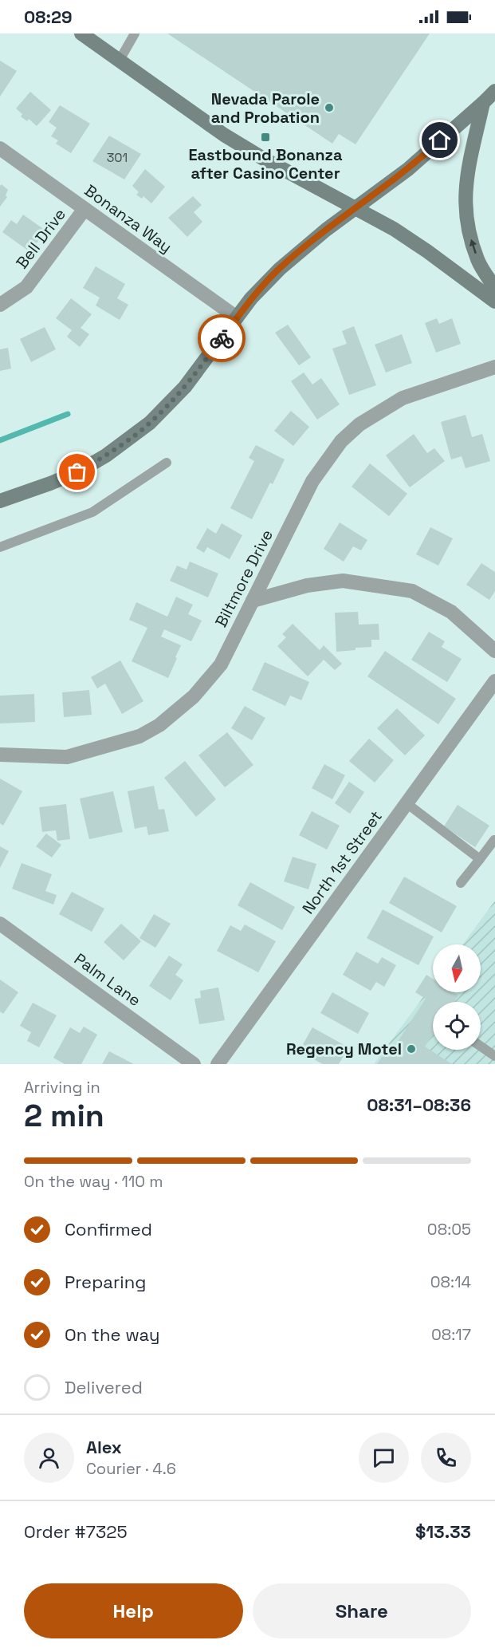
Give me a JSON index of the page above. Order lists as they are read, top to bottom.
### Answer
{
  "streets": {
    "street": [
      "Bonanza Way",
      "Bell Drive",
      "Biltmore Drive",
      "North 1st Street",
      "Palm Lane"
    ]
  },
  "crossings": [
    ["Bonanza Way", "Bell Drive"]
  ],
  "places": {
    "other": ["Nevada Parole and Probation", "Regency Motel"],
    "transit": ["Eastbound Bonanza after Casino Center"]
  },
  "house_numbers": ["301"],
  "north": "bottom",
  "page": {
    "status": "08:29",
    "heading": ["2 min", "Arriving in", "08:31–08:36"],
    "panel": [
      "Alex",
      "Courier · 4.6",
      "Order #7325",
      "$13.33"
    ],
    "bar": "On the way · 110 m",
    "list": [
      ["Confirmed", "08:05"],
      ["Preparing", "08:14"],
      ["On the way", "08:17"],
      "Delivered"
    ],
    "buttons": ["Help", "Share"]
  }
}
